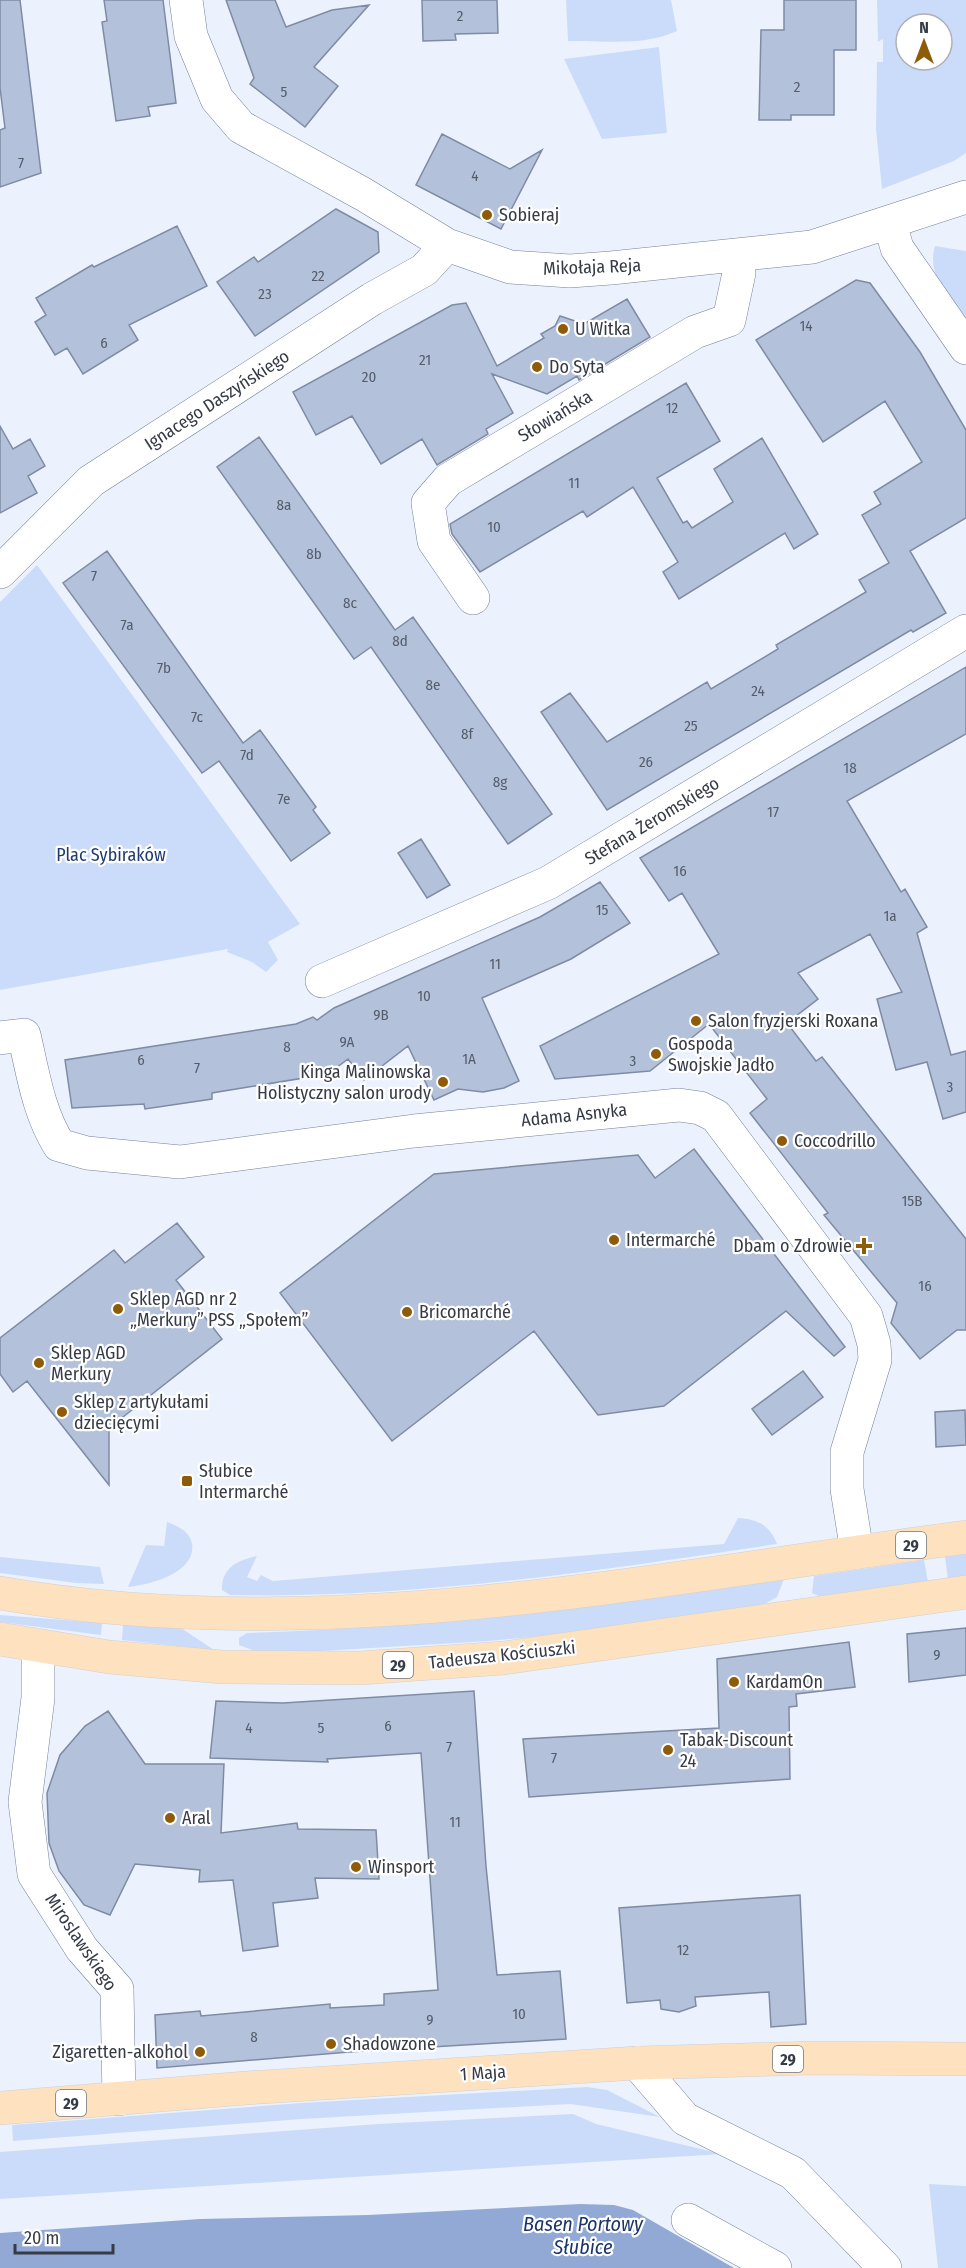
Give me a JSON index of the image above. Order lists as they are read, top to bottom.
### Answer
{
  "streets": {
    "main road": ["29", "Tadeusza Kościuszki", "1 Maja"],
    "street": [
      "Mikołaja Reja",
      "Ignacego Daszyńskiego",
      "Słowiańska",
      "Stefana Żeromskiego",
      "Adama Asnyka",
      "Miroslawskiego"
    ]
  },
  "crossings": [
    ["Mikołaja Reja", "Ignacego Daszyńskiego"],
    ["Mikołaja Reja", "Słowiańska"],
    ["Adama Asnyka", "29"],
    ["Tadeusza Kościuszki", "Miroslawskiego"],
    ["Miroslawskiego", "1 Maja"]
  ],
  "water": ["Basen Portowy Słubice"],
  "parks": ["Plac Sybiraków"],
  "places": {
    "other": [
      "Sobieraj",
      "U Witka",
      "Do Syta",
      "Salon fryzjerski Roxana",
      "Gospoda Swojskie Jadło",
      "Kinga Malinowska Holistyczny salon urody",
      "Coccodrillo",
      "Intermarché",
      "Sklep AGD nr 2 „Merkury” PSS „Społem”",
      "Bricomarché",
      "Sklep AGD Merkury",
      "Sklep z artykułami dziecięcymi",
      "KardamOn",
      "Tabak-Discount 24",
      "Aral",
      "Winsport",
      "Shadowzone",
      "Zigaretten-alkohol"
    ],
    "health": ["Dbam o Zdrowie"],
    "transit": ["Słubice Intermarché"]
  },
  "house_numbers": [
    "2",
    "2",
    "5",
    "7",
    "4",
    "22",
    "23",
    "14",
    "6",
    "21",
    "20",
    "12",
    "11",
    "8a",
    "10",
    "8b",
    "7",
    "8c",
    "7a",
    "8d",
    "7b",
    "8e",
    "24",
    "7c",
    "25",
    "8f",
    "7d",
    "26",
    "18",
    "8g",
    "7e",
    "17",
    "16",
    "15",
    "1a",
    "11",
    "10",
    "9B",
    "9A",
    "8",
    "1A",
    "6",
    "3",
    "7",
    "3",
    "15B",
    "16",
    "9",
    "6",
    "4",
    "5",
    "7",
    "7",
    "11",
    "12",
    "10",
    "9",
    "8"
  ],
  "scale_bar": "20 m",
  "north": "top"
}
